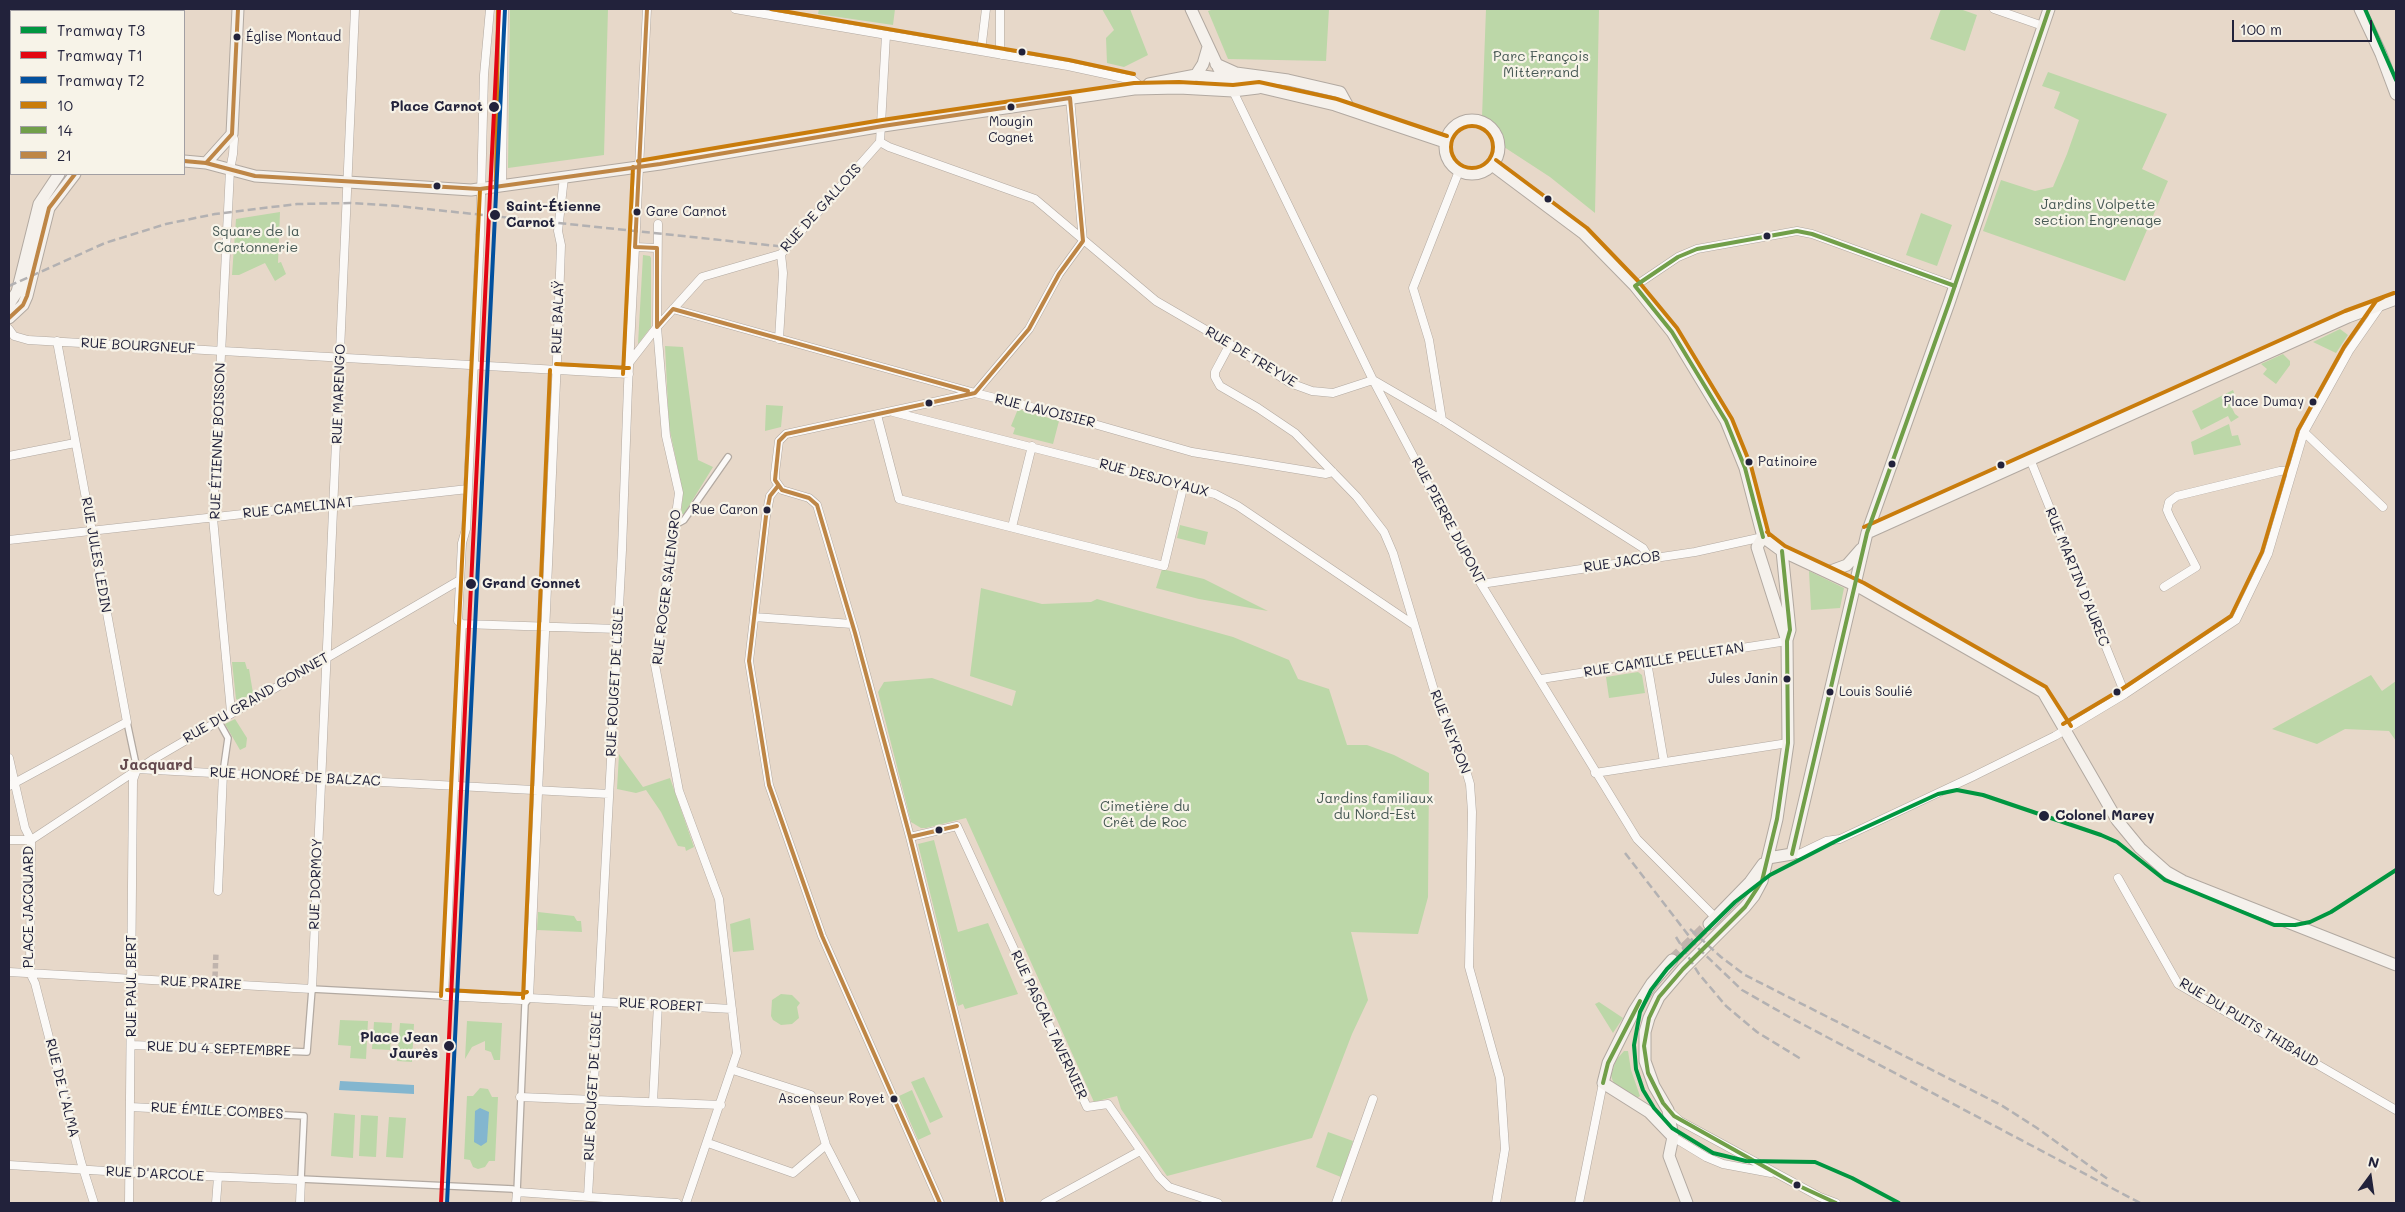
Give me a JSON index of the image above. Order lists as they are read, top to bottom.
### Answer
{
  "streets": {
    "street": [
      "RUE DE GALLOIS",
      "RUE BALAŸ",
      "RUE BOURGNEUF",
      "RUE DE TREYVE",
      "RUE MARENGO",
      "RUE LAVOISIER",
      "RUE ÉTIENNE BOISSON",
      "RUE DESJOYAUX",
      "RUE CAMELINAT",
      "RUE PIERRE DUPONT",
      "RUE JULES LEDIN",
      "RUE JACOB",
      "RUE MARTIN D'AUREC",
      "RUE ROGER SALENGRO",
      "RUE CAMILLE PELLETAN",
      "RUE ROUGET DE LISLE",
      "RUE DU GRAND GONNET",
      "RUE NEYRON",
      "RUE HONORÉ DE BALZAC",
      "RUE DORMOY",
      "PLACE JACQUARD",
      "RUE PRAIRE",
      "RUE PAUL BERT",
      "RUE ROBERT",
      "RUE DU PUITS THIBAUD",
      "RUE PASCAL TAVERNIER",
      "RUE DU 4 SEPTEMBRE",
      "RUE DE L'ALMA",
      "RUE ÉMILE COMBES",
      "RUE D'ARCOLE"
    ]
  },
  "crossings": [
    ["RUE DE GALLOIS", "RUE DE TREYVE"],
    ["RUE DE GALLOIS", "RUE LAVOISIER"],
    ["RUE DE GALLOIS", "RUE ROGER SALENGRO"],
    ["RUE DE GALLOIS", "RUE ROUGET DE LISLE"],
    ["RUE BALAŸ", "RUE BOURGNEUF"],
    ["RUE BALAŸ", "RUE HONORÉ DE BALZAC"],
    ["RUE BALAŸ", "RUE ROBERT"],
    ["RUE BOURGNEUF", "RUE MARENGO"],
    ["RUE BOURGNEUF", "RUE ÉTIENNE BOISSON"],
    ["RUE BOURGNEUF", "RUE JULES LEDIN"],
    ["RUE BOURGNEUF", "RUE ROUGET DE LISLE"],
    ["RUE DE TREYVE", "RUE PIERRE DUPONT"],
    ["RUE DE TREYVE", "RUE NEYRON"],
    ["RUE MARENGO", "RUE CAMELINAT"],
    ["RUE MARENGO", "RUE DU GRAND GONNET"],
    ["RUE MARENGO", "RUE HONORÉ DE BALZAC"],
    ["RUE MARENGO", "RUE DORMOY"],
    ["RUE LAVOISIER", "RUE NEYRON"],
    ["RUE ÉTIENNE BOISSON", "RUE CAMELINAT"],
    ["RUE ÉTIENNE BOISSON", "RUE DU GRAND GONNET"],
    ["RUE DESJOYAUX", "RUE NEYRON"],
    ["RUE CAMELINAT", "RUE JULES LEDIN"],
    ["RUE PIERRE DUPONT", "RUE JACOB"],
    ["RUE PIERRE DUPONT", "RUE CAMILLE PELLETAN"],
    ["RUE JULES LEDIN", "RUE DU GRAND GONNET"],
    ["RUE JULES LEDIN", "RUE HONORÉ DE BALZAC"],
    ["RUE JULES LEDIN", "RUE PAUL BERT"],
    ["RUE ROGER SALENGRO", "RUE ROBERT"],
    ["RUE ROUGET DE LISLE", "RUE HONORÉ DE BALZAC"],
    ["RUE ROUGET DE LISLE", "RUE ROBERT"],
    ["RUE DU GRAND GONNET", "RUE HONORÉ DE BALZAC"],
    ["RUE DU GRAND GONNET", "PLACE JACQUARD"],
    ["RUE DU GRAND GONNET", "RUE PAUL BERT"],
    ["RUE HONORÉ DE BALZAC", "RUE DORMOY"],
    ["RUE HONORÉ DE BALZAC", "RUE PAUL BERT"],
    ["RUE DORMOY", "RUE PRAIRE"],
    ["RUE DORMOY", "RUE DU 4 SEPTEMBRE"],
    ["PLACE JACQUARD", "RUE PRAIRE"],
    ["PLACE JACQUARD", "RUE DE L'ALMA"],
    ["RUE PRAIRE", "RUE PAUL BERT"],
    ["RUE PRAIRE", "RUE DU 4 SEPTEMBRE"],
    ["RUE PRAIRE", "RUE DE L'ALMA"],
    ["RUE PAUL BERT", "RUE DU 4 SEPTEMBRE"],
    ["RUE PAUL BERT", "RUE ÉMILE COMBES"],
    ["RUE PAUL BERT", "RUE D'ARCOLE"],
    ["RUE DE L'ALMA", "RUE D'ARCOLE"],
    ["RUE ÉMILE COMBES", "RUE D'ARCOLE"]
  ],
  "districts": ["Jacquard"],
  "parks": [
    "Parc François Mitterrand",
    "Jardins Volpette section Engrenage",
    "Square de la Cartonnerie",
    "Jardins familiaux du Nord-Est",
    "Cimetière du Crêt de Roc"
  ],
  "places": [
    "Église Montaud",
    "Place Carnot",
    "Mougin Cognet",
    "Gare Carnot",
    "Saint-Étienne Carnot",
    "Place Dumay",
    "Patinoire",
    "Rue Caron",
    "Grand Gonnet",
    "Jules Janin",
    "Louis Soulié",
    "Colonel Marey",
    "Place Jean Jaurès",
    "Ascenseur Royet"
  ],
  "lines": [
    "tram line T3",
    "tram line T1",
    "tram line T2",
    "transit line 10",
    "transit line 14",
    "transit line 21"
  ],
  "legend": [
    "Tramway T3",
    "Tramway T1",
    "Tramway T2",
    "10",
    "14",
    "21"
  ],
  "scale_bar": "100 m",
  "north": "top"
}
